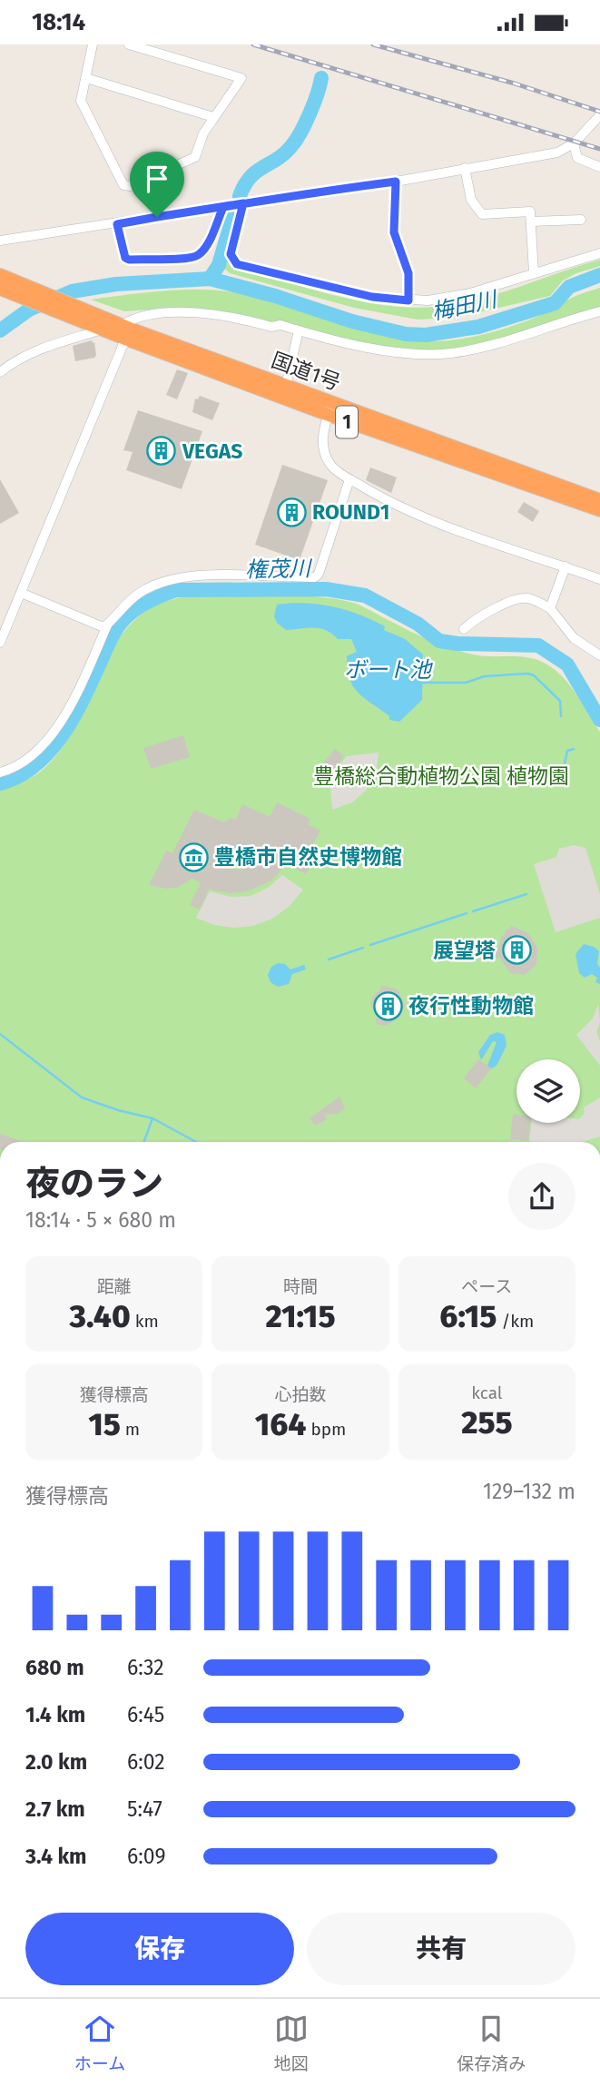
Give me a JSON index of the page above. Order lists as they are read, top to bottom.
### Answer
{
  "streets": {
    "highway": ["国道1号", "1"]
  },
  "water": ["梅田川", "権茂川", "ボート池"],
  "parks": ["豊橋総合動植物公園 植物園"],
  "places": {
    "building": [
      "VEGAS",
      "ROUND1",
      "展望塔",
      "夜行性動物館"
    ],
    "museum": ["豊橋市自然史博物館"]
  },
  "page": {
    "status": "18:14",
    "heading": ["夜のラン", "18:14 · 5 × 680 m"],
    "stats": [
      ["距離", "3.40 km"],
      ["時間", "21:15"],
      ["ペース", "6:15 /km"],
      ["獲得標高", "15 m"],
      ["心拍数", "164 bpm"],
      ["kcal", "255"]
    ],
    "chart": ["獲得標高", "129–132 m"],
    "list": [
      {
        "name": "680 m",
        "note": "6:32"
      },
      {
        "name": "1.4 km",
        "note": "6:45"
      },
      {
        "name": "2.0 km",
        "note": "6:02"
      },
      {
        "name": "2.7 km",
        "note": "5:47"
      },
      {
        "name": "3.4 km",
        "note": "6:09"
      }
    ],
    "buttons": ["保存", "共有"],
    "tabs": ["ホーム", "地図", "保存済み"]
  }
}
